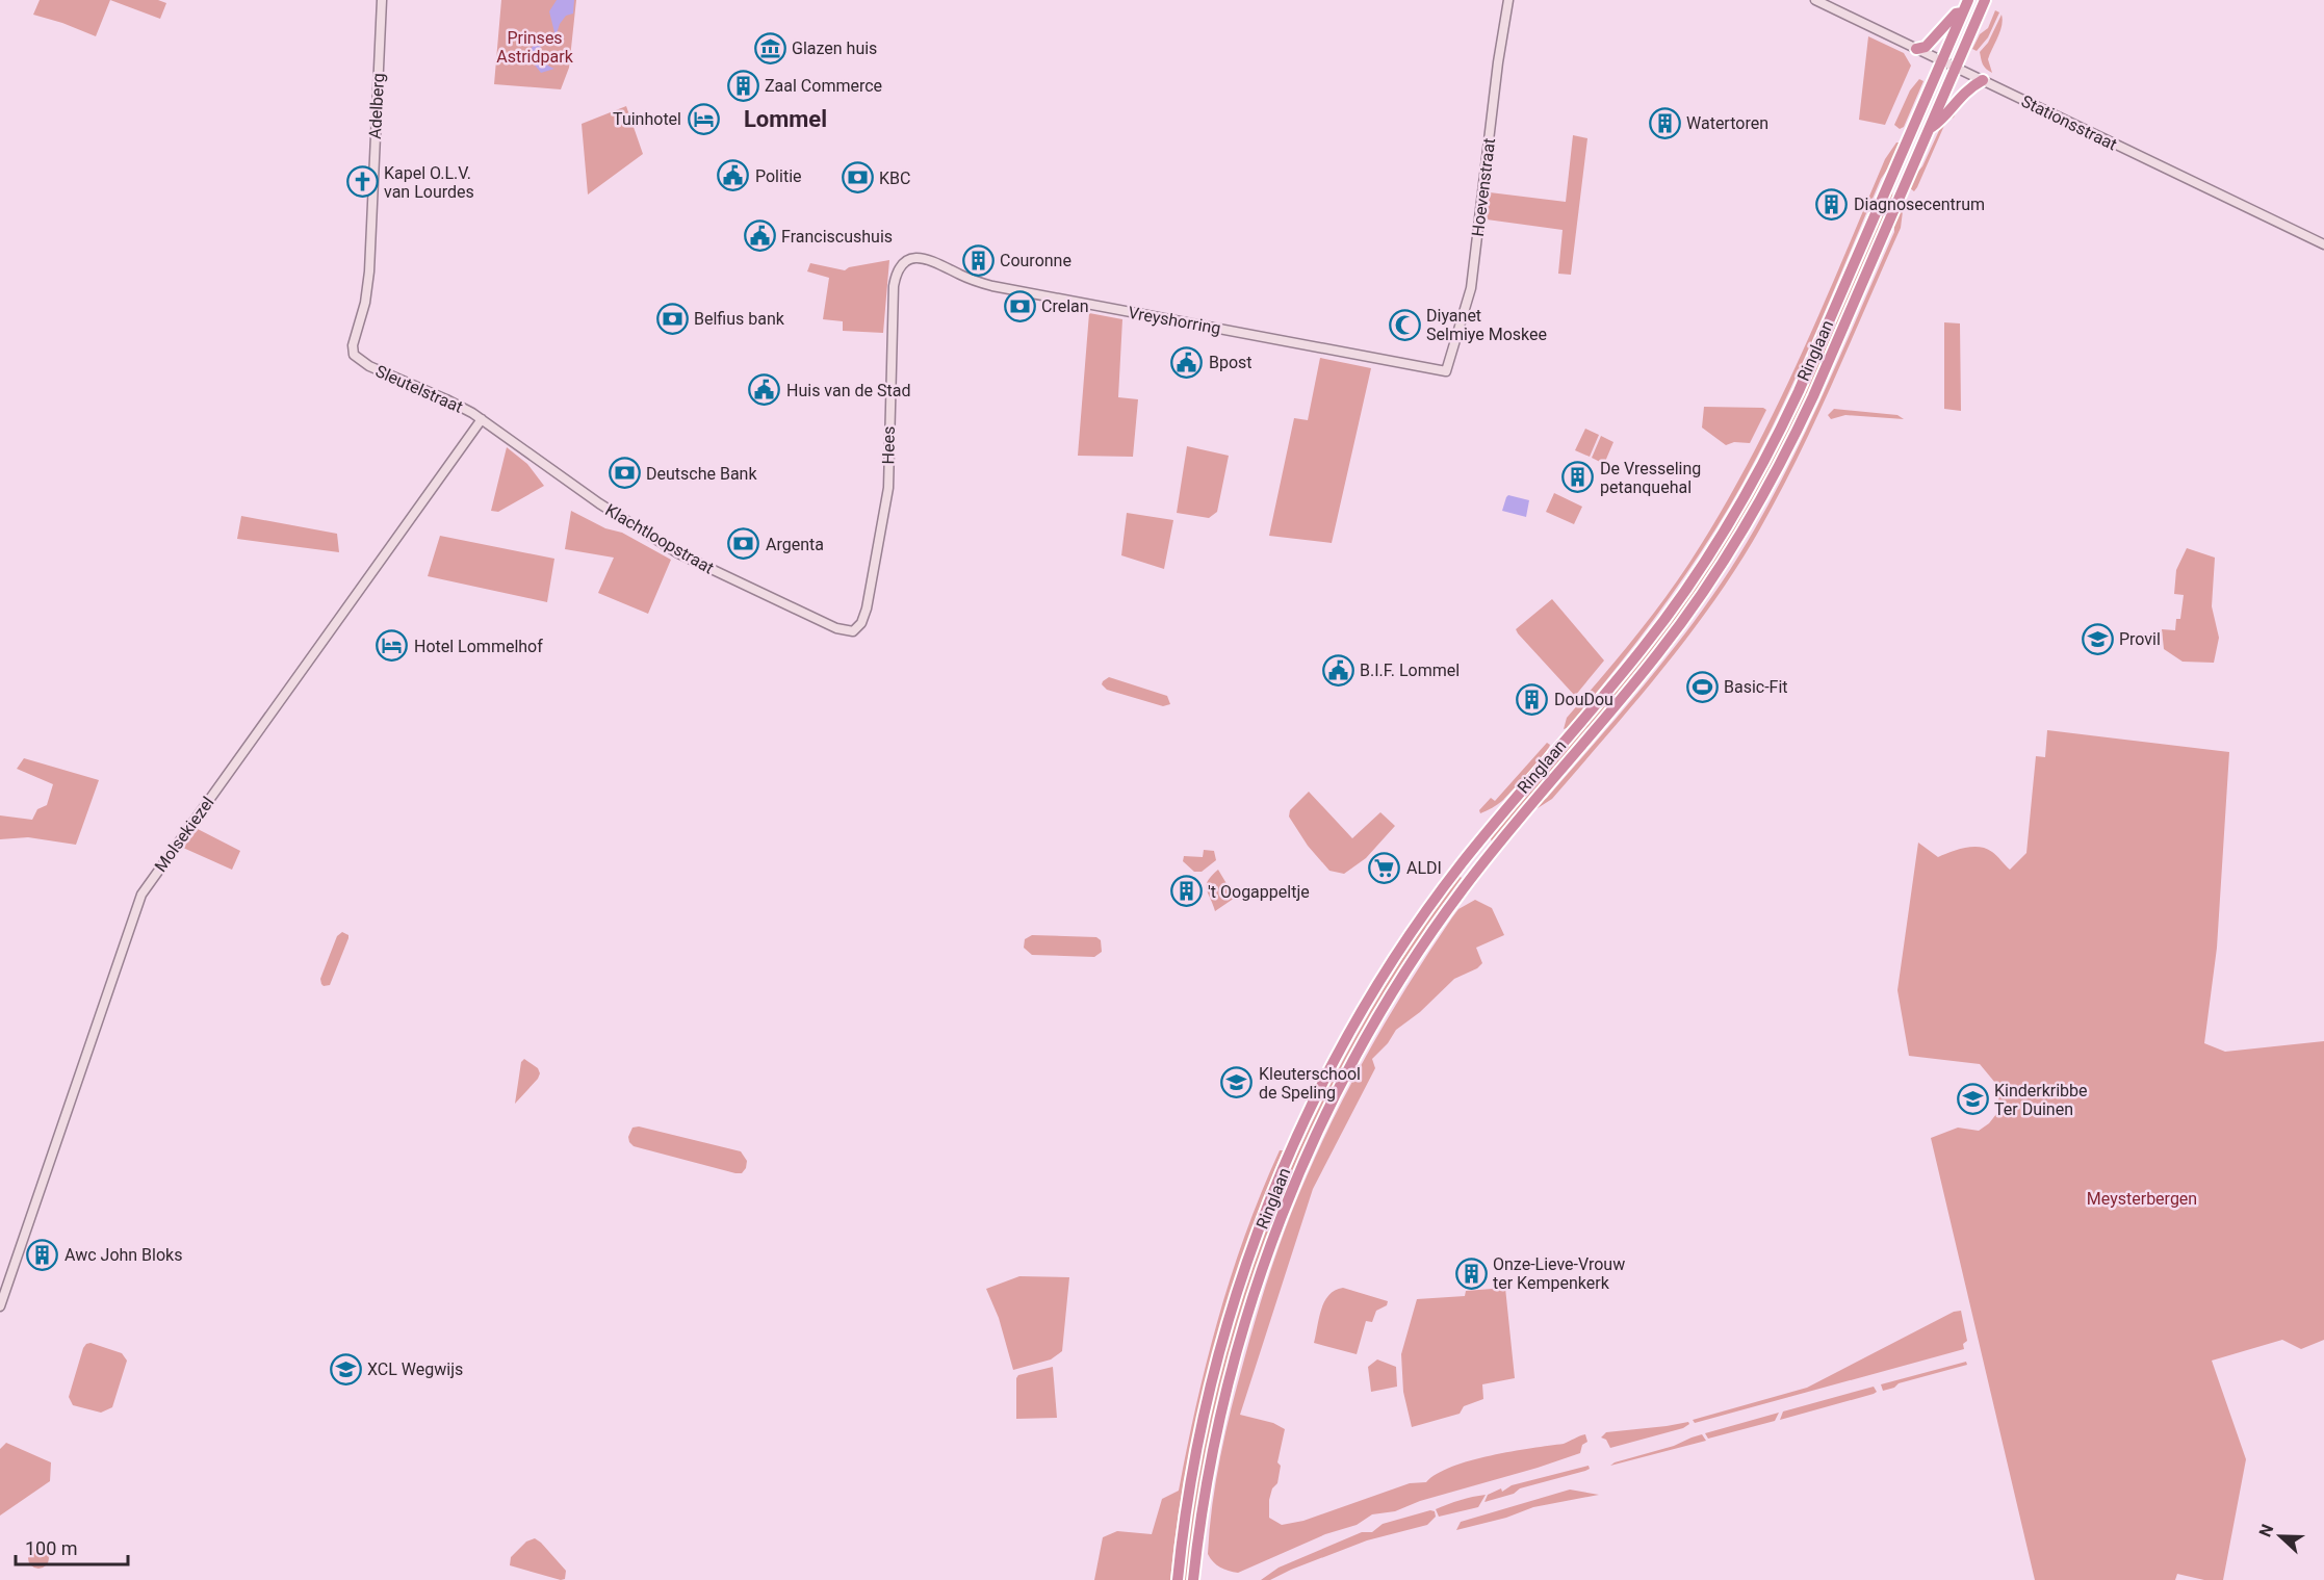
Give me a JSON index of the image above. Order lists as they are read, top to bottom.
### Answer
{
  "streets": {
    "highway": ["Ringlaan"],
    "main road": [
      "Adelberg",
      "Stationsstraat",
      "Hoevenstraat",
      "Vreyshorring",
      "Sleutelstraat",
      "Hees",
      "Klachtloopstraat",
      "Molsekiezel"
    ]
  },
  "crossings": [
    ["Adelberg", "Sleutelstraat"],
    ["Stationsstraat", "Ringlaan"],
    ["Hoevenstraat", "Vreyshorring"],
    ["Vreyshorring", "Hees"],
    ["Sleutelstraat", "Klachtloopstraat"],
    ["Sleutelstraat", "Molsekiezel"],
    ["Hees", "Klachtloopstraat"],
    ["Klachtloopstraat", "Molsekiezel"]
  ],
  "districts": ["Lommel"],
  "parks": ["Prinses Astridpark", "Meysterbergen"],
  "places": {
    "museum": ["Glazen huis"],
    "building": [
      "Zaal Commerce",
      "Watertoren",
      "Diagnosecentrum",
      "Couronne",
      "De Vresseling petanquehal",
      "DouDou",
      "'t Oogappeltje",
      "Awc John Bloks",
      "Onze-Lieve-Vrouw ter Kempenkerk"
    ],
    "hotel": ["Tuinhotel", "Hotel Lommelhof"],
    "public building": [
      "Politie",
      "Franciscushuis",
      "Bpost",
      "Huis van de Stad",
      "B.I.F. Lommel"
    ],
    "bank": [
      "KBC",
      "Crelan",
      "Belfius bank",
      "Deutsche Bank",
      "Argenta"
    ],
    "church": ["Kapel O.L.V. van Lourdes"],
    "mosque": ["Diyanet Selmiye Moskee"],
    "school or university": [
      "Provil",
      "Kleuterschool de Speling",
      "Kinderkribbe Ter Duinen",
      "XCL Wegwijs"
    ],
    "sports": ["Basic-Fit"],
    "supermarket": ["ALDI"]
  },
  "scale_bar": "100 m",
  "north": "left"
}
